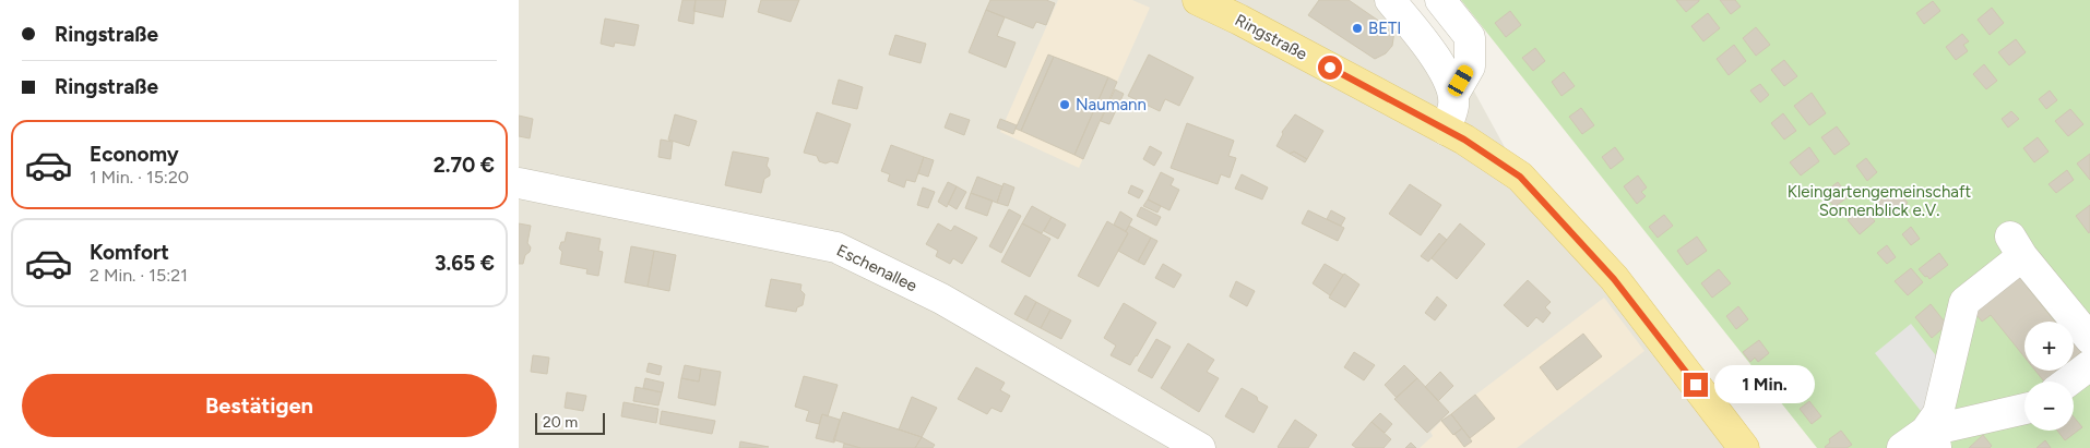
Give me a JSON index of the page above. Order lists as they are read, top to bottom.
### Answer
{
  "streets": {
    "main road": ["Ringstraße"],
    "street": ["Eschenallee"]
  },
  "parks": ["Kleingartengemeinschaft Sonnenblick e.V."],
  "places": ["BETI", "Naumann"],
  "scale_bar": "20 m",
  "page": {
    "banner": ["Ringstraße", "Ringstraße"],
    "list": [
      {
        "name": "Economy",
        "note": "1 Min. · 15:20",
        "value": "2.70 €"
      },
      {
        "name": "Komfort",
        "note": "2 Min. · 15:21",
        "value": "3.65 €"
      }
    ],
    "map_buttons": ["+", "−"],
    "buttons": "Bestätigen",
    "bubble": "1 Min.",
    "scale": "20 m"
  }
}
